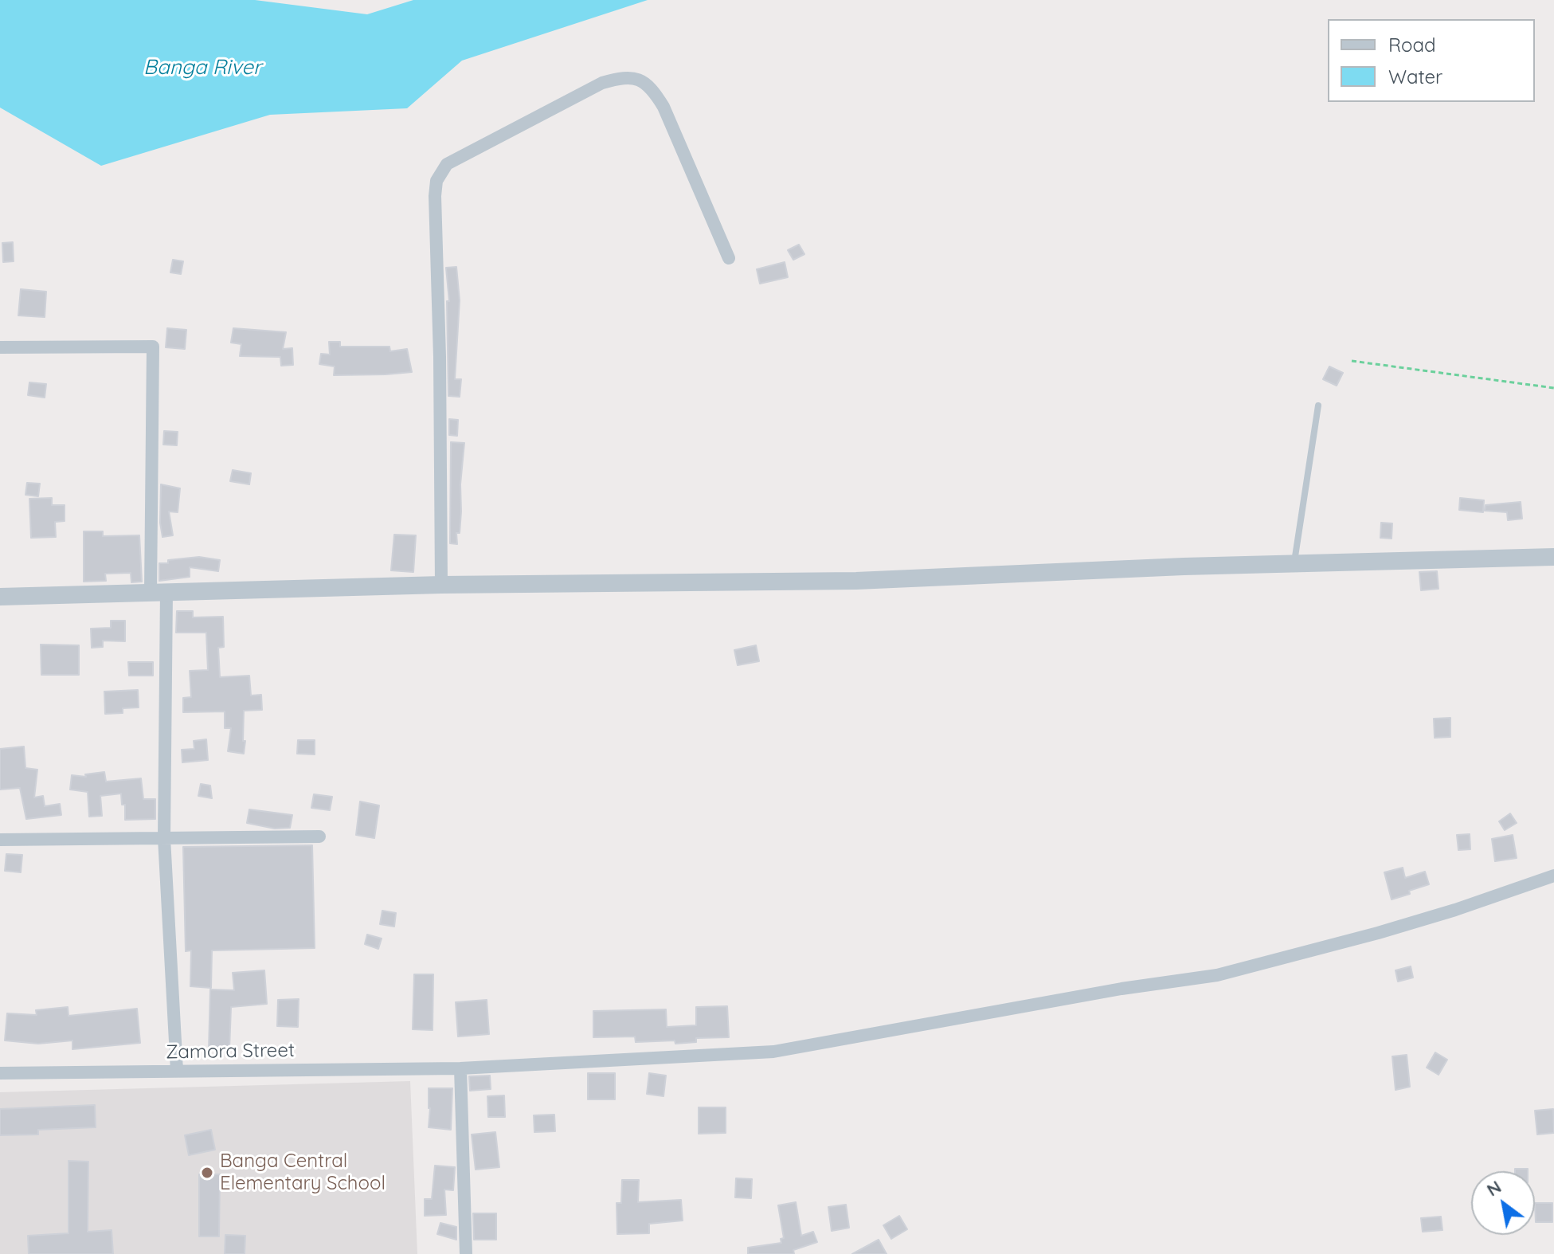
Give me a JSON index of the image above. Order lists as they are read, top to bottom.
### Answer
{
  "streets": {
    "street": ["Zamora Street"]
  },
  "water": ["Banga River"],
  "places": ["Banga Central Elementary School"],
  "legend": ["Road", "Water"],
  "north": "top left"
}
